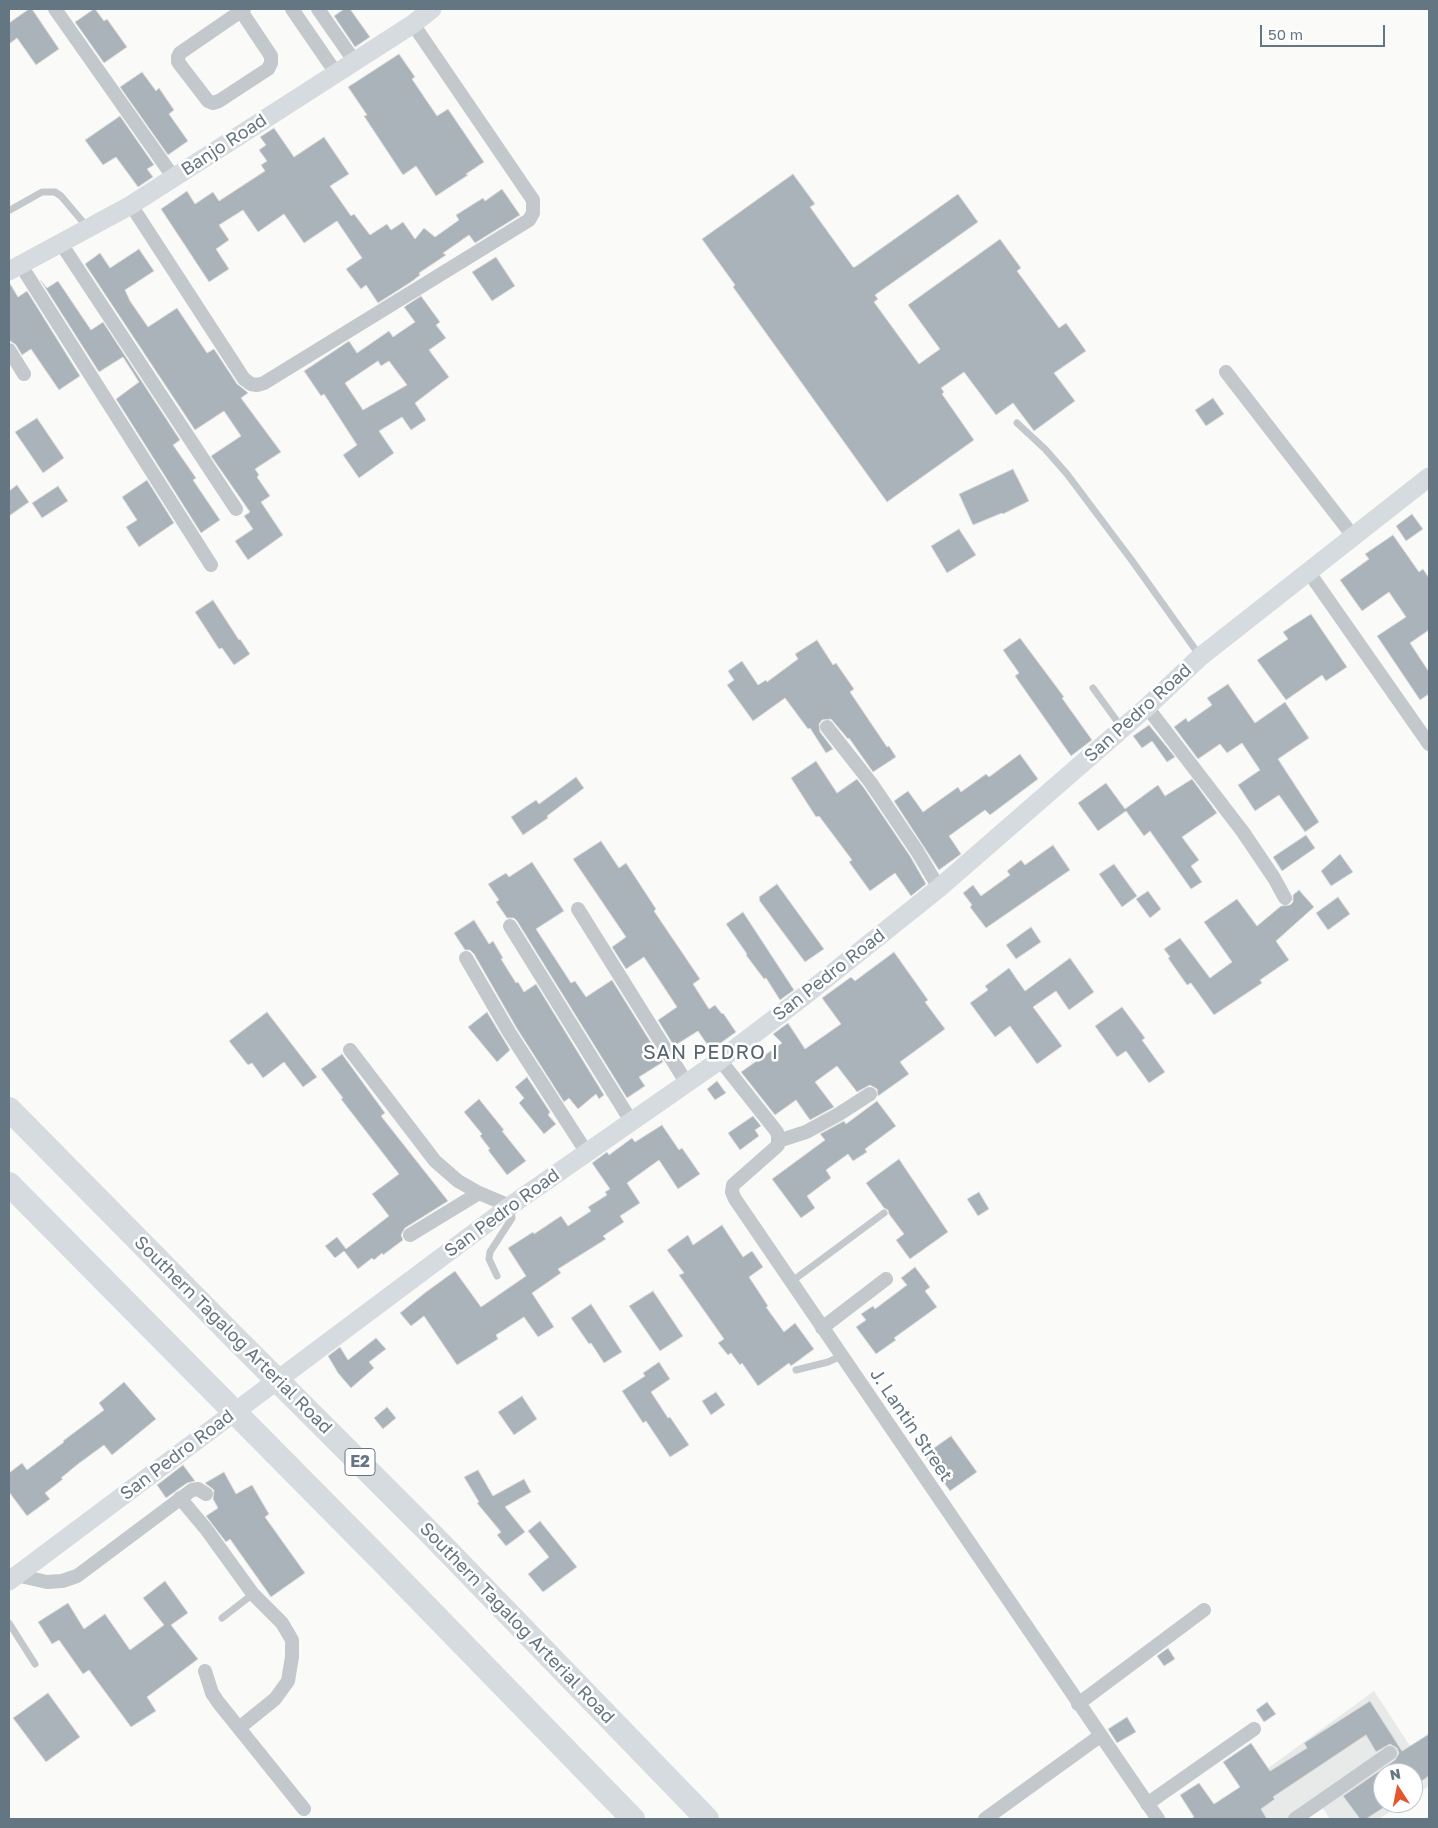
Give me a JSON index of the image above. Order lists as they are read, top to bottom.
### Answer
{
  "streets": {
    "highway": ["Southern Tagalog Arterial Road", "E2"],
    "street": ["Banjo Road", "San Pedro Road", "J. Lantin Street"]
  },
  "districts": ["SAN PEDRO I"],
  "scale_bar": "50 m",
  "north": "top"
}
